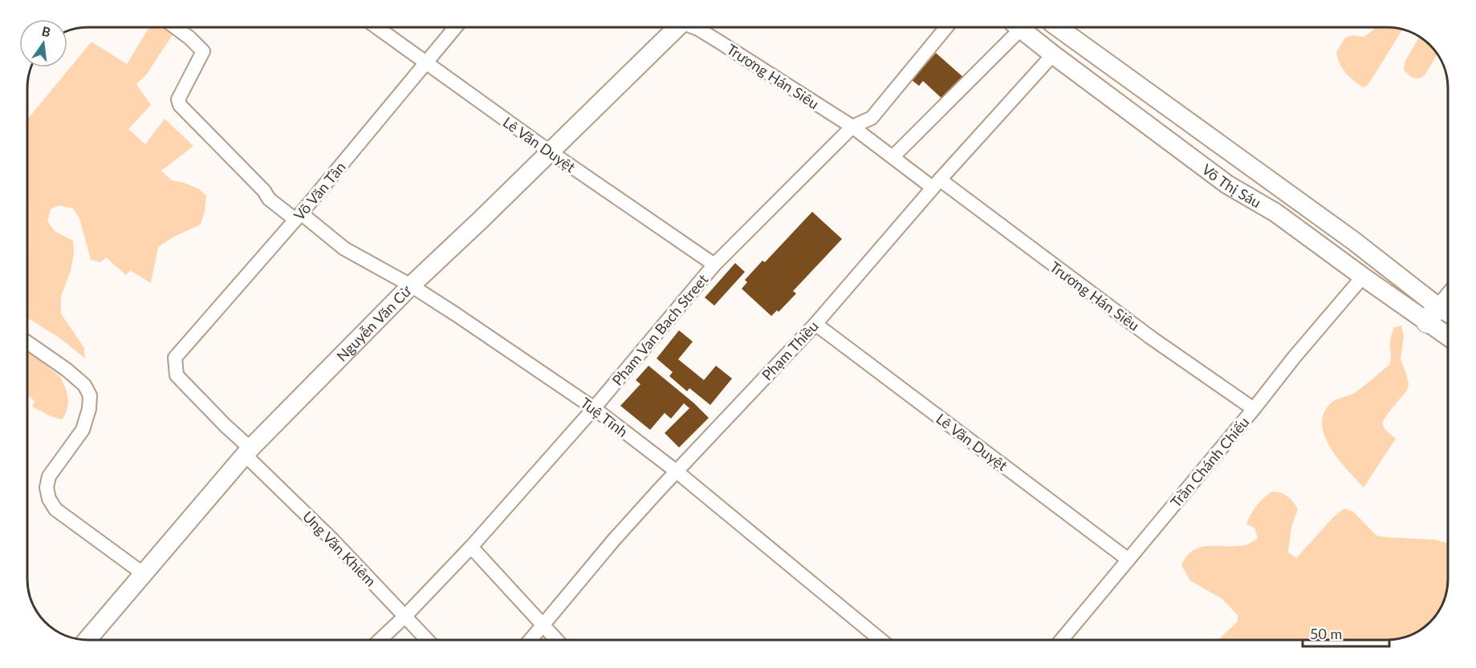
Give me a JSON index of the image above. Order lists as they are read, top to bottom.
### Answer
{
  "streets": {
    "main road": ["Võ Thị Sáu", "Nguyễn Văn Cừ"],
    "street": [
      "Trương Hán Siêu",
      "Lê Văn Duyệt",
      "Võ Văn Tần",
      "Pham Van Bach Street",
      "Phạm Thiều",
      "Tuệ Tĩnh",
      "Trần Chánh Chiếu",
      "Ung Văn Khiêm"
    ]
  },
  "crossings": [
    ["Trương Hán Siêu", "Pham Van Bach Street"],
    ["Trương Hán Siêu", "Phạm Thiều"],
    ["Trương Hán Siêu", "Trần Chánh Chiếu"],
    ["Lê Văn Duyệt", "Võ Văn Tần"],
    ["Lê Văn Duyệt", "Nguyễn Văn Cừ"],
    ["Lê Văn Duyệt", "Pham Van Bach Street"],
    ["Lê Văn Duyệt", "Phạm Thiều"],
    ["Lê Văn Duyệt", "Trần Chánh Chiếu"],
    ["Võ Thị Sáu", "Phạm Thiều"],
    ["Võ Thị Sáu", "Trần Chánh Chiếu"],
    ["Võ Văn Tần", "Tuệ Tĩnh"],
    ["Võ Văn Tần", "Ung Văn Khiêm"],
    ["Nguyễn Văn Cừ", "Tuệ Tĩnh"],
    ["Nguyễn Văn Cừ", "Ung Văn Khiêm"],
    ["Pham Van Bach Street", "Tuệ Tĩnh"],
    ["Pham Van Bach Street", "Ung Văn Khiêm"],
    ["Phạm Thiều", "Tuệ Tĩnh"]
  ],
  "scale_bar": "50 m",
  "north": "top"
}
